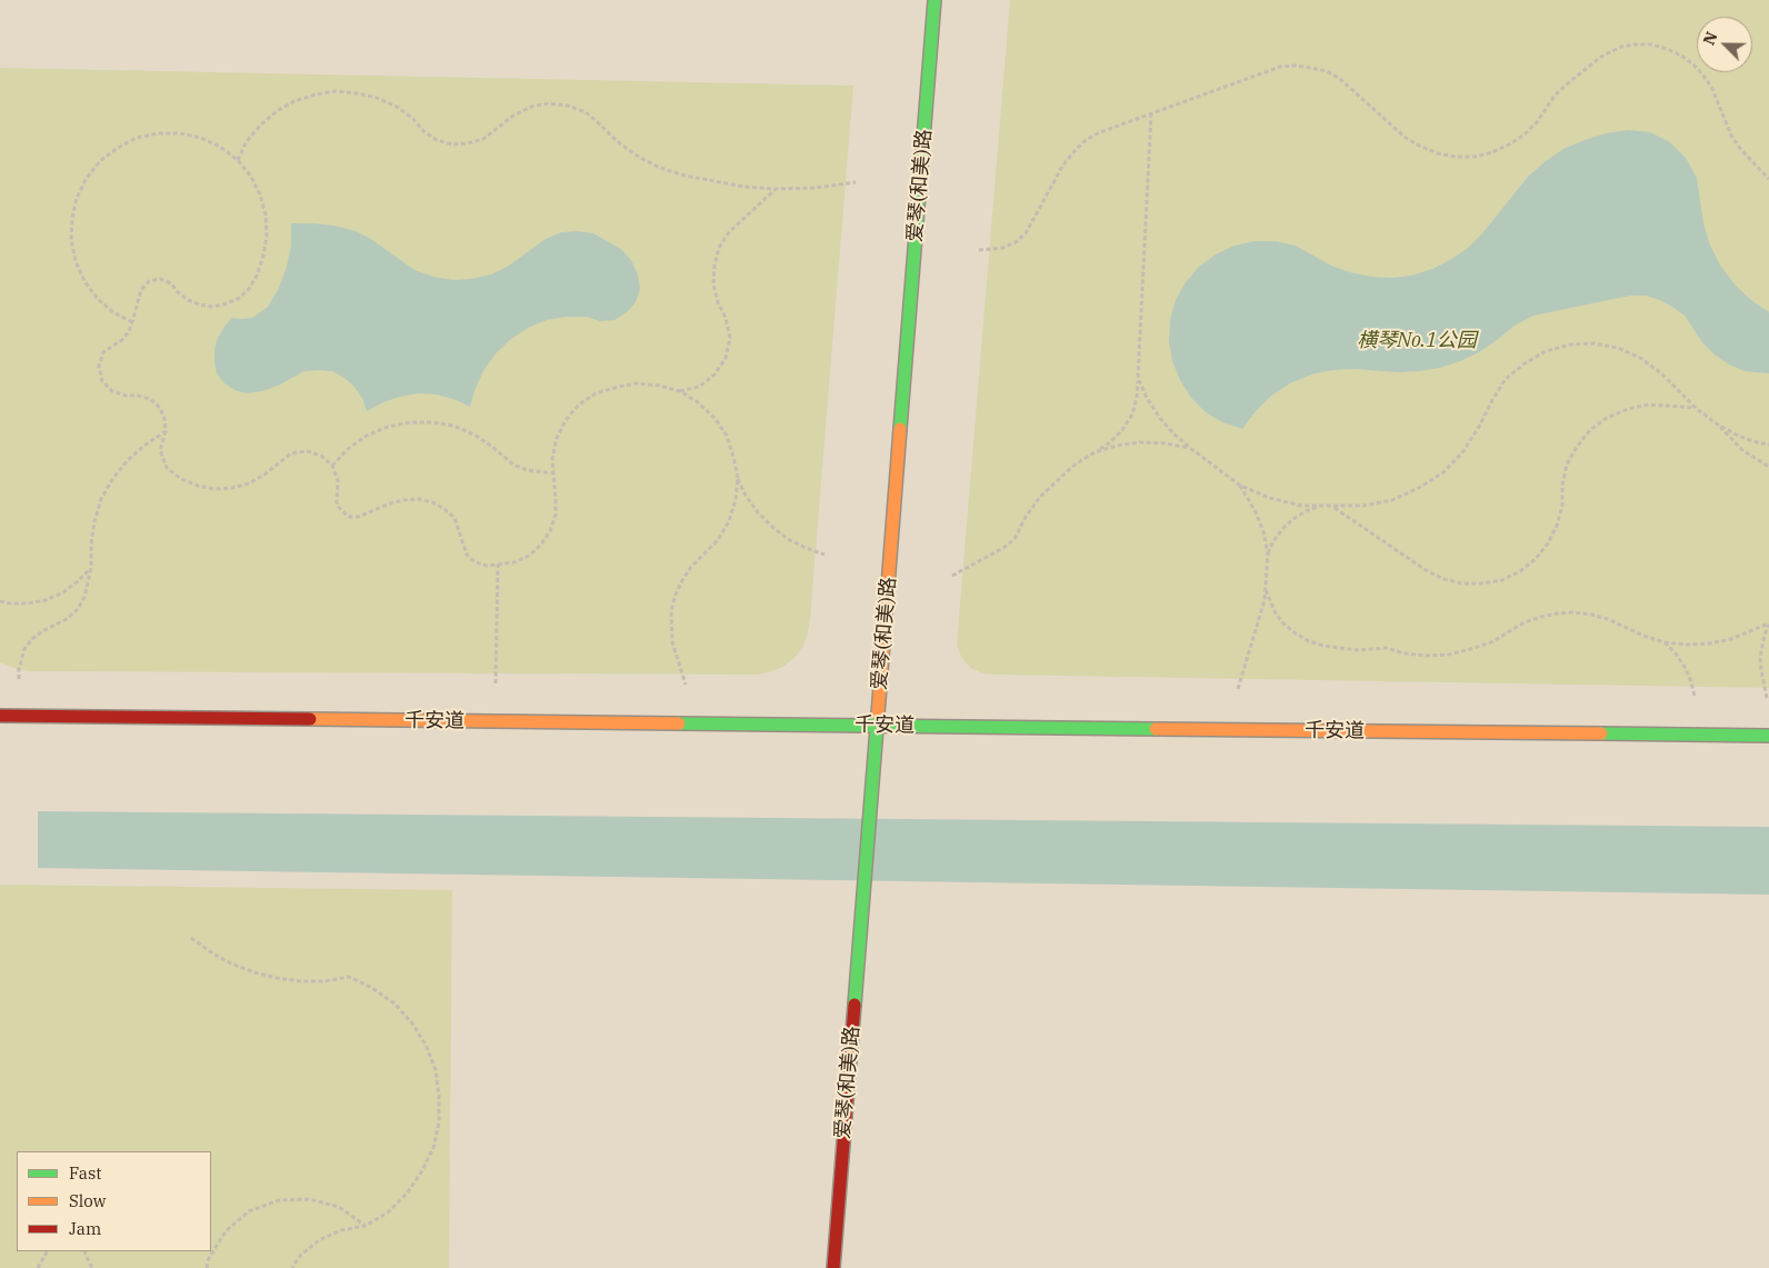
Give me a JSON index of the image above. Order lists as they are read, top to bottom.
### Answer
{
  "streets": {
    "street": ["爱琴(和美)路", "千安道"]
  },
  "crossings": [
    ["爱琴(和美)路", "千安道"]
  ],
  "parks": ["横琴No.1公园"],
  "legend": ["Fast", "Slow", "Jam"],
  "north": "top left"
}
